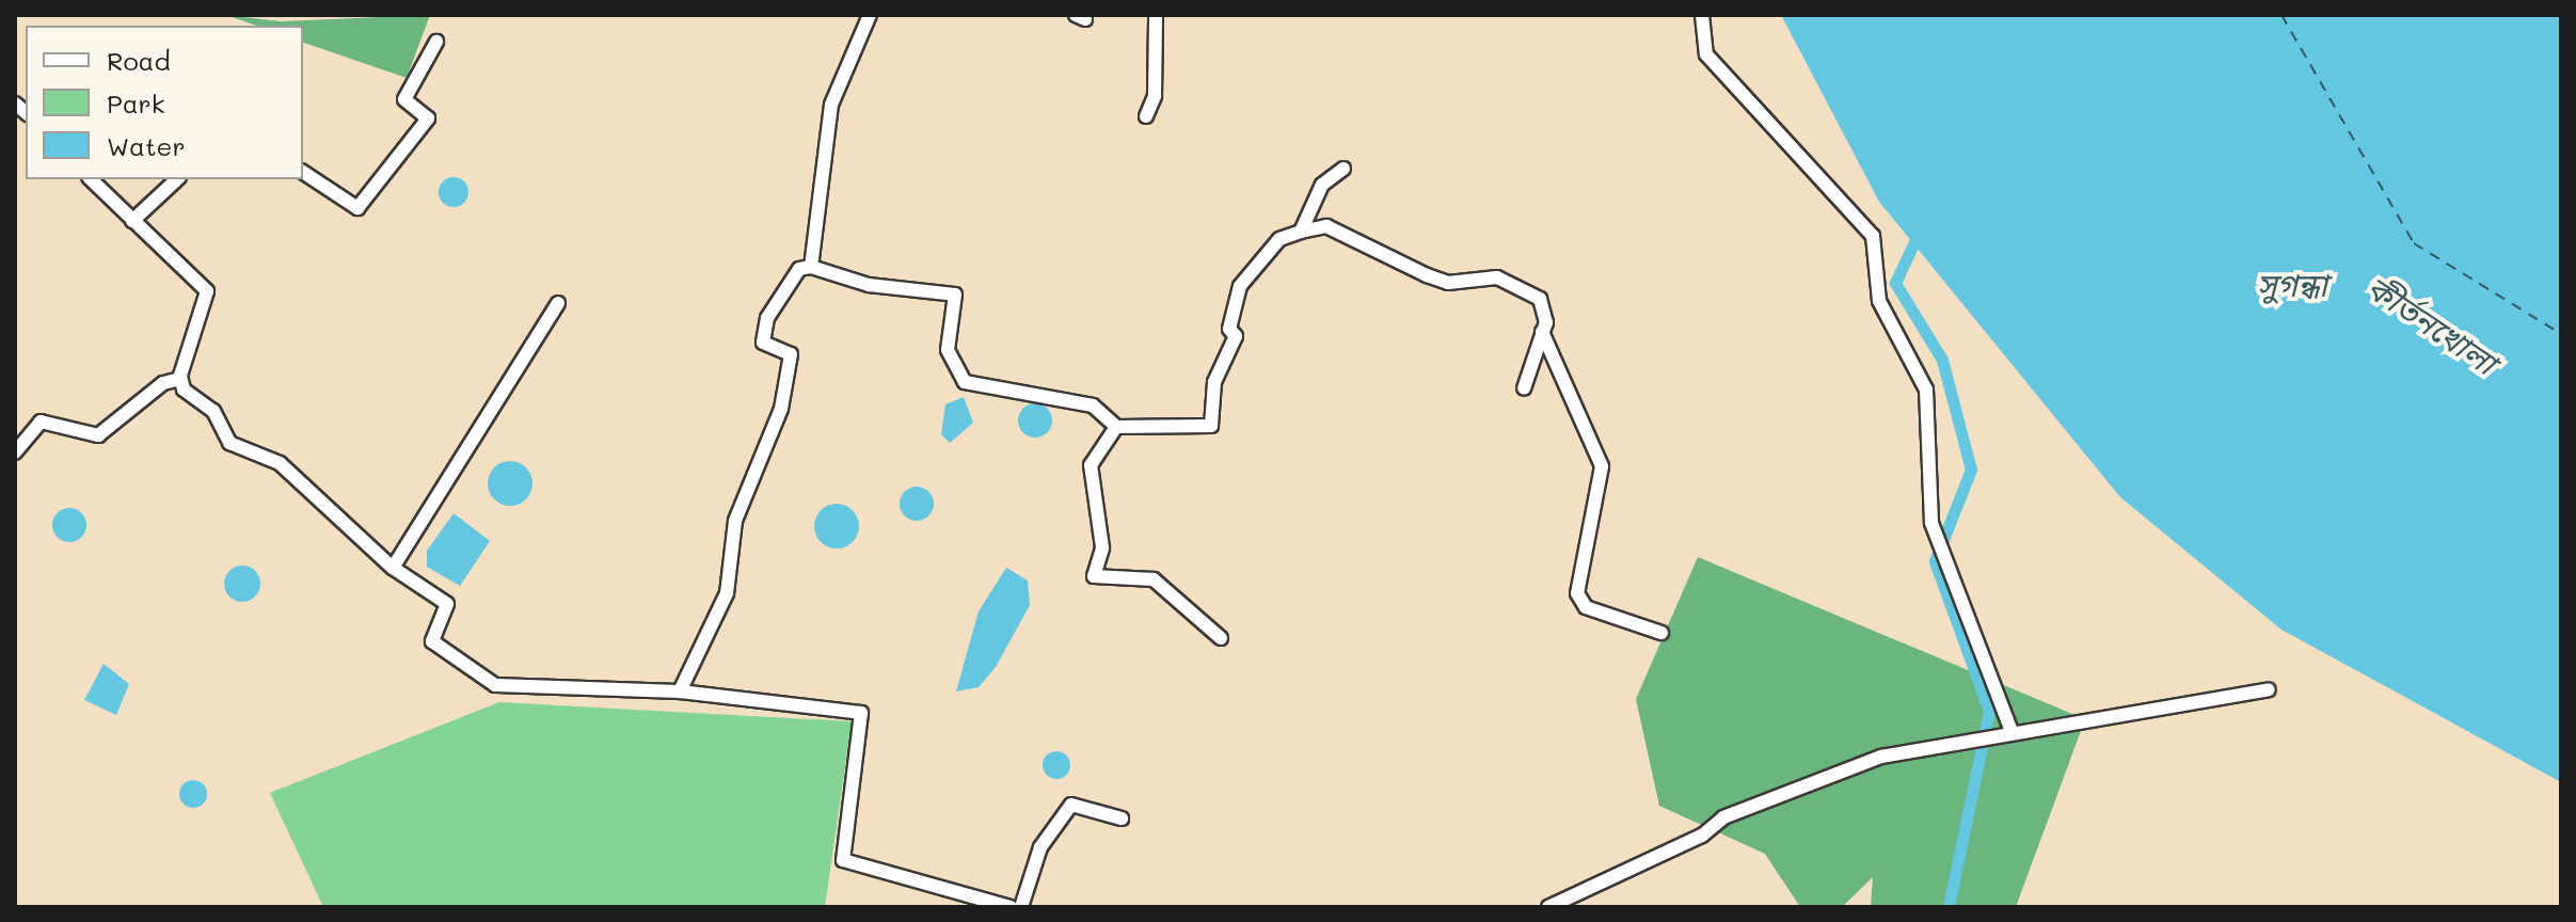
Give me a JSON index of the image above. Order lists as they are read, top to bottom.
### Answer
{
  "water": ["সুগন্ধা", "কীর্তনখোলা"],
  "legend": ["Road", "Park", "Water"]
}
